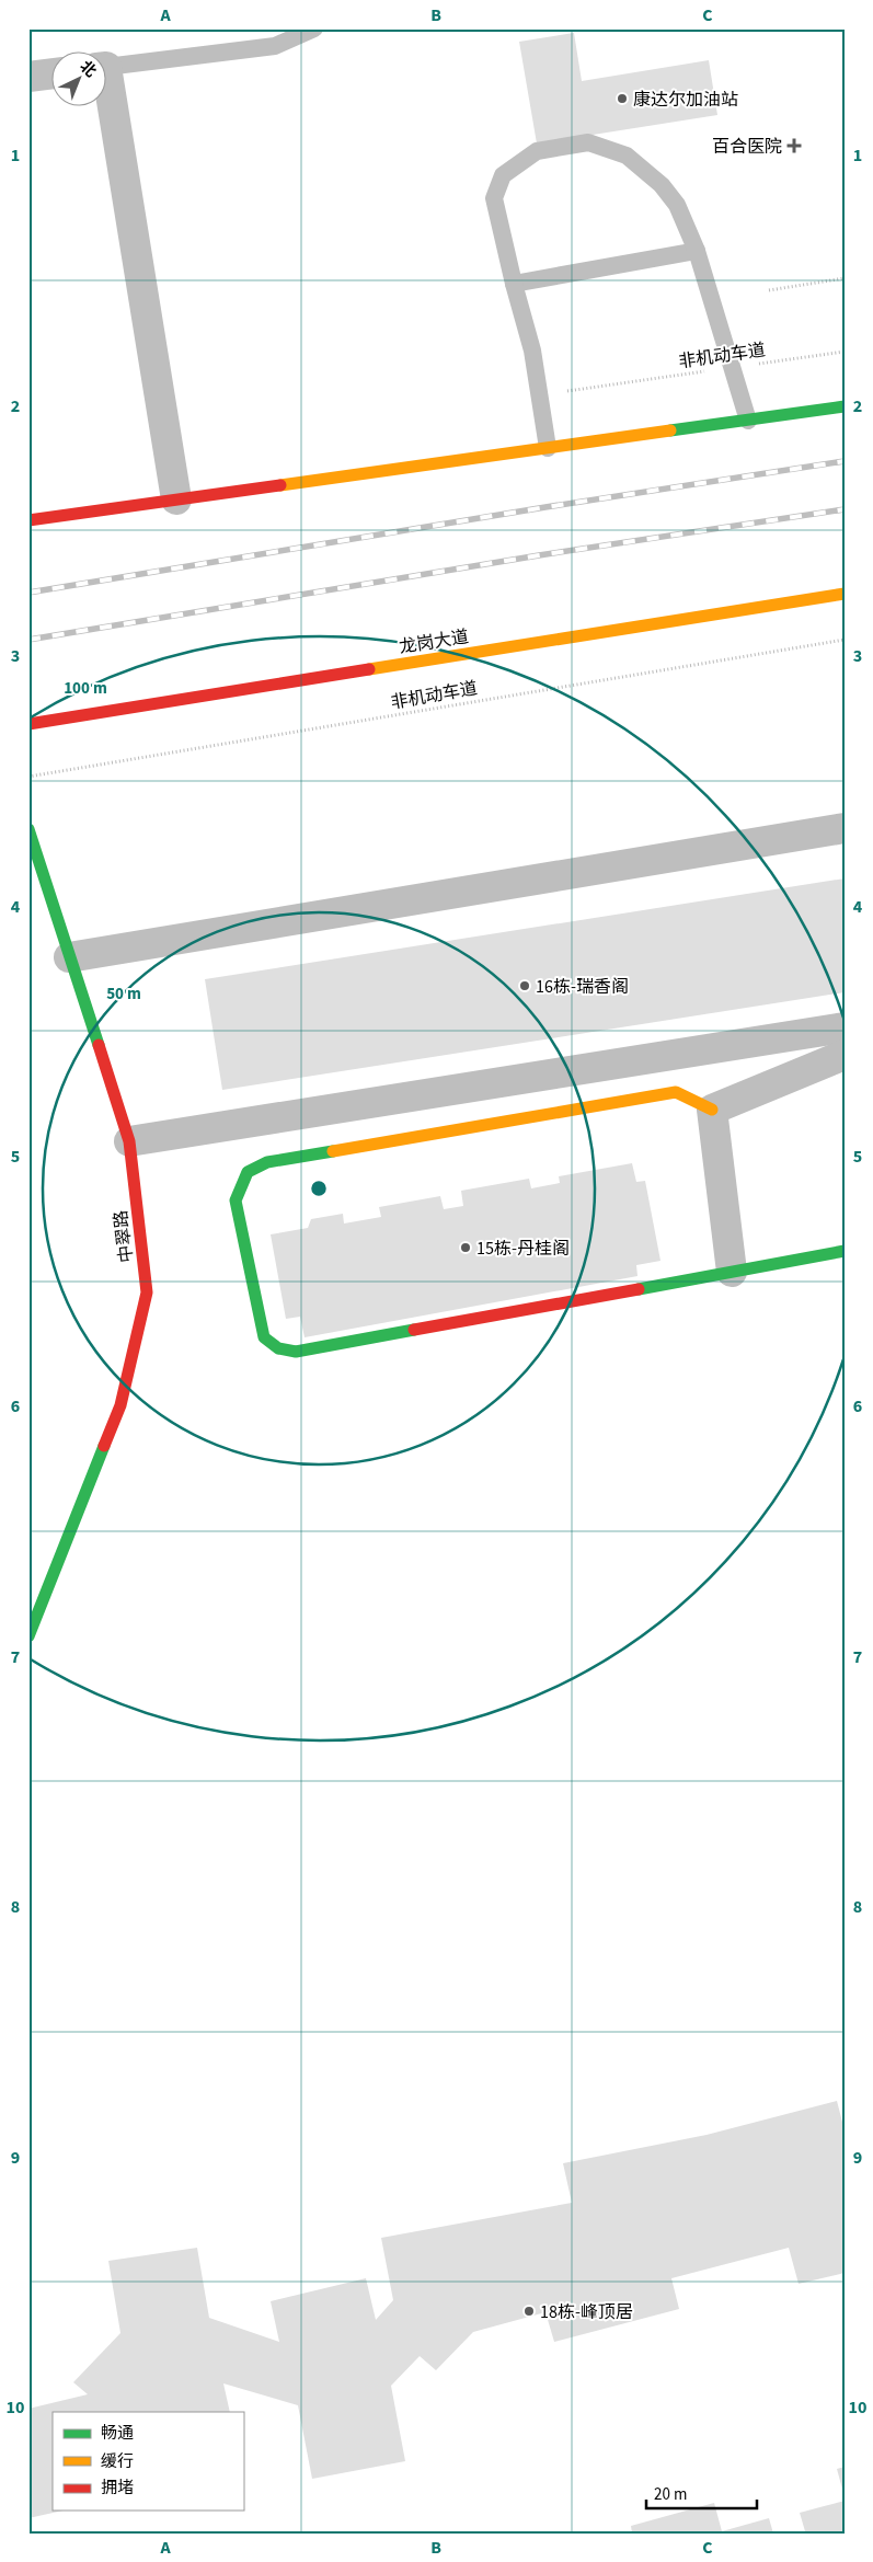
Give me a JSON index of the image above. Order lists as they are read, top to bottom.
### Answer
{
  "streets": {
    "main road": ["龙岗大道", "中翠路"],
    "path": ["非机动车道"]
  },
  "places": {
    "other": [
      "康达尔加油站",
      "16栋-瑞香阁",
      "15栋-丹桂阁",
      "18栋-峰顶居"
    ],
    "health": ["百合医院"]
  },
  "legend": ["畅通", "缓行", "拥堵"],
  "scale_bar": "20 m",
  "north": "top right",
  "grid": {
    "columns": ["A", "B", "C"],
    "rows": [
      "1",
      "2",
      "3",
      "4",
      "5",
      "6",
      "7",
      "8",
      "9",
      "10"
    ]
  },
  "rings": ["100 m", "50 m"]
}
